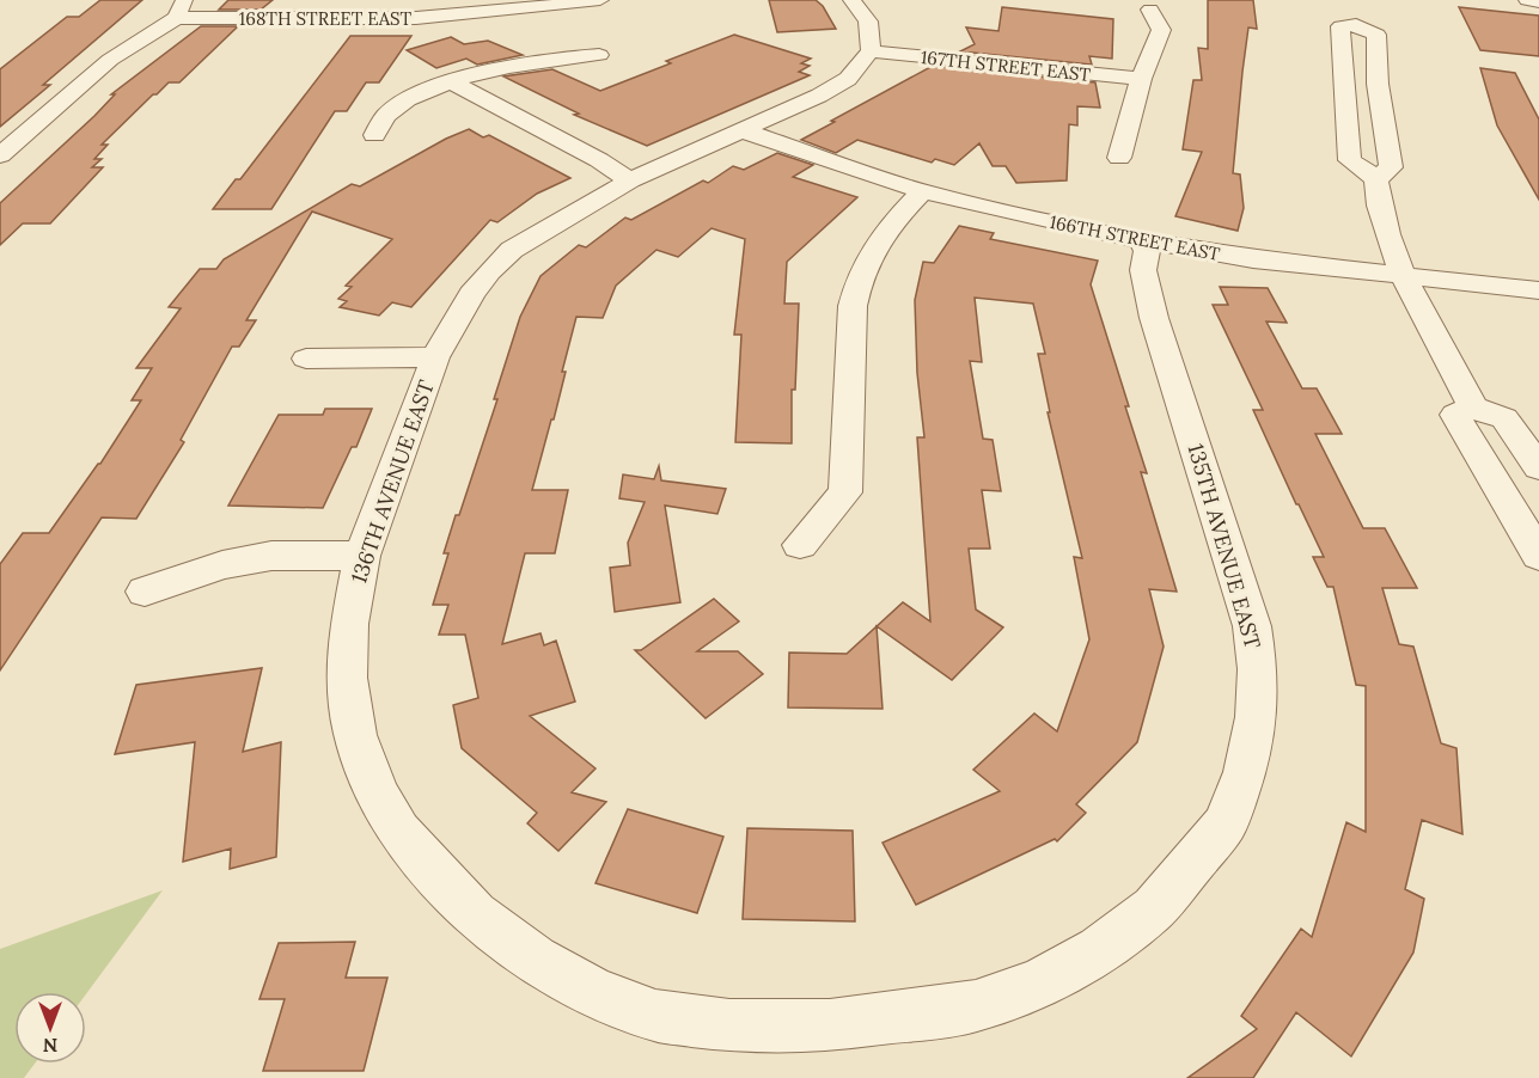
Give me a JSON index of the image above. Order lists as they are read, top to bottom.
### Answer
{
  "streets": {
    "street": [
      "168TH STREET EAST",
      "167TH STREET EAST",
      "166TH STREET EAST",
      "136TH AVENUE EAST",
      "135TH AVENUE EAST"
    ]
  },
  "crossings": [
    ["167TH STREET EAST", "136TH AVENUE EAST"],
    ["166TH STREET EAST", "136TH AVENUE EAST"],
    ["166TH STREET EAST", "135TH AVENUE EAST"],
    ["136TH AVENUE EAST", "135TH AVENUE EAST"]
  ],
  "north": "bottom"
}
